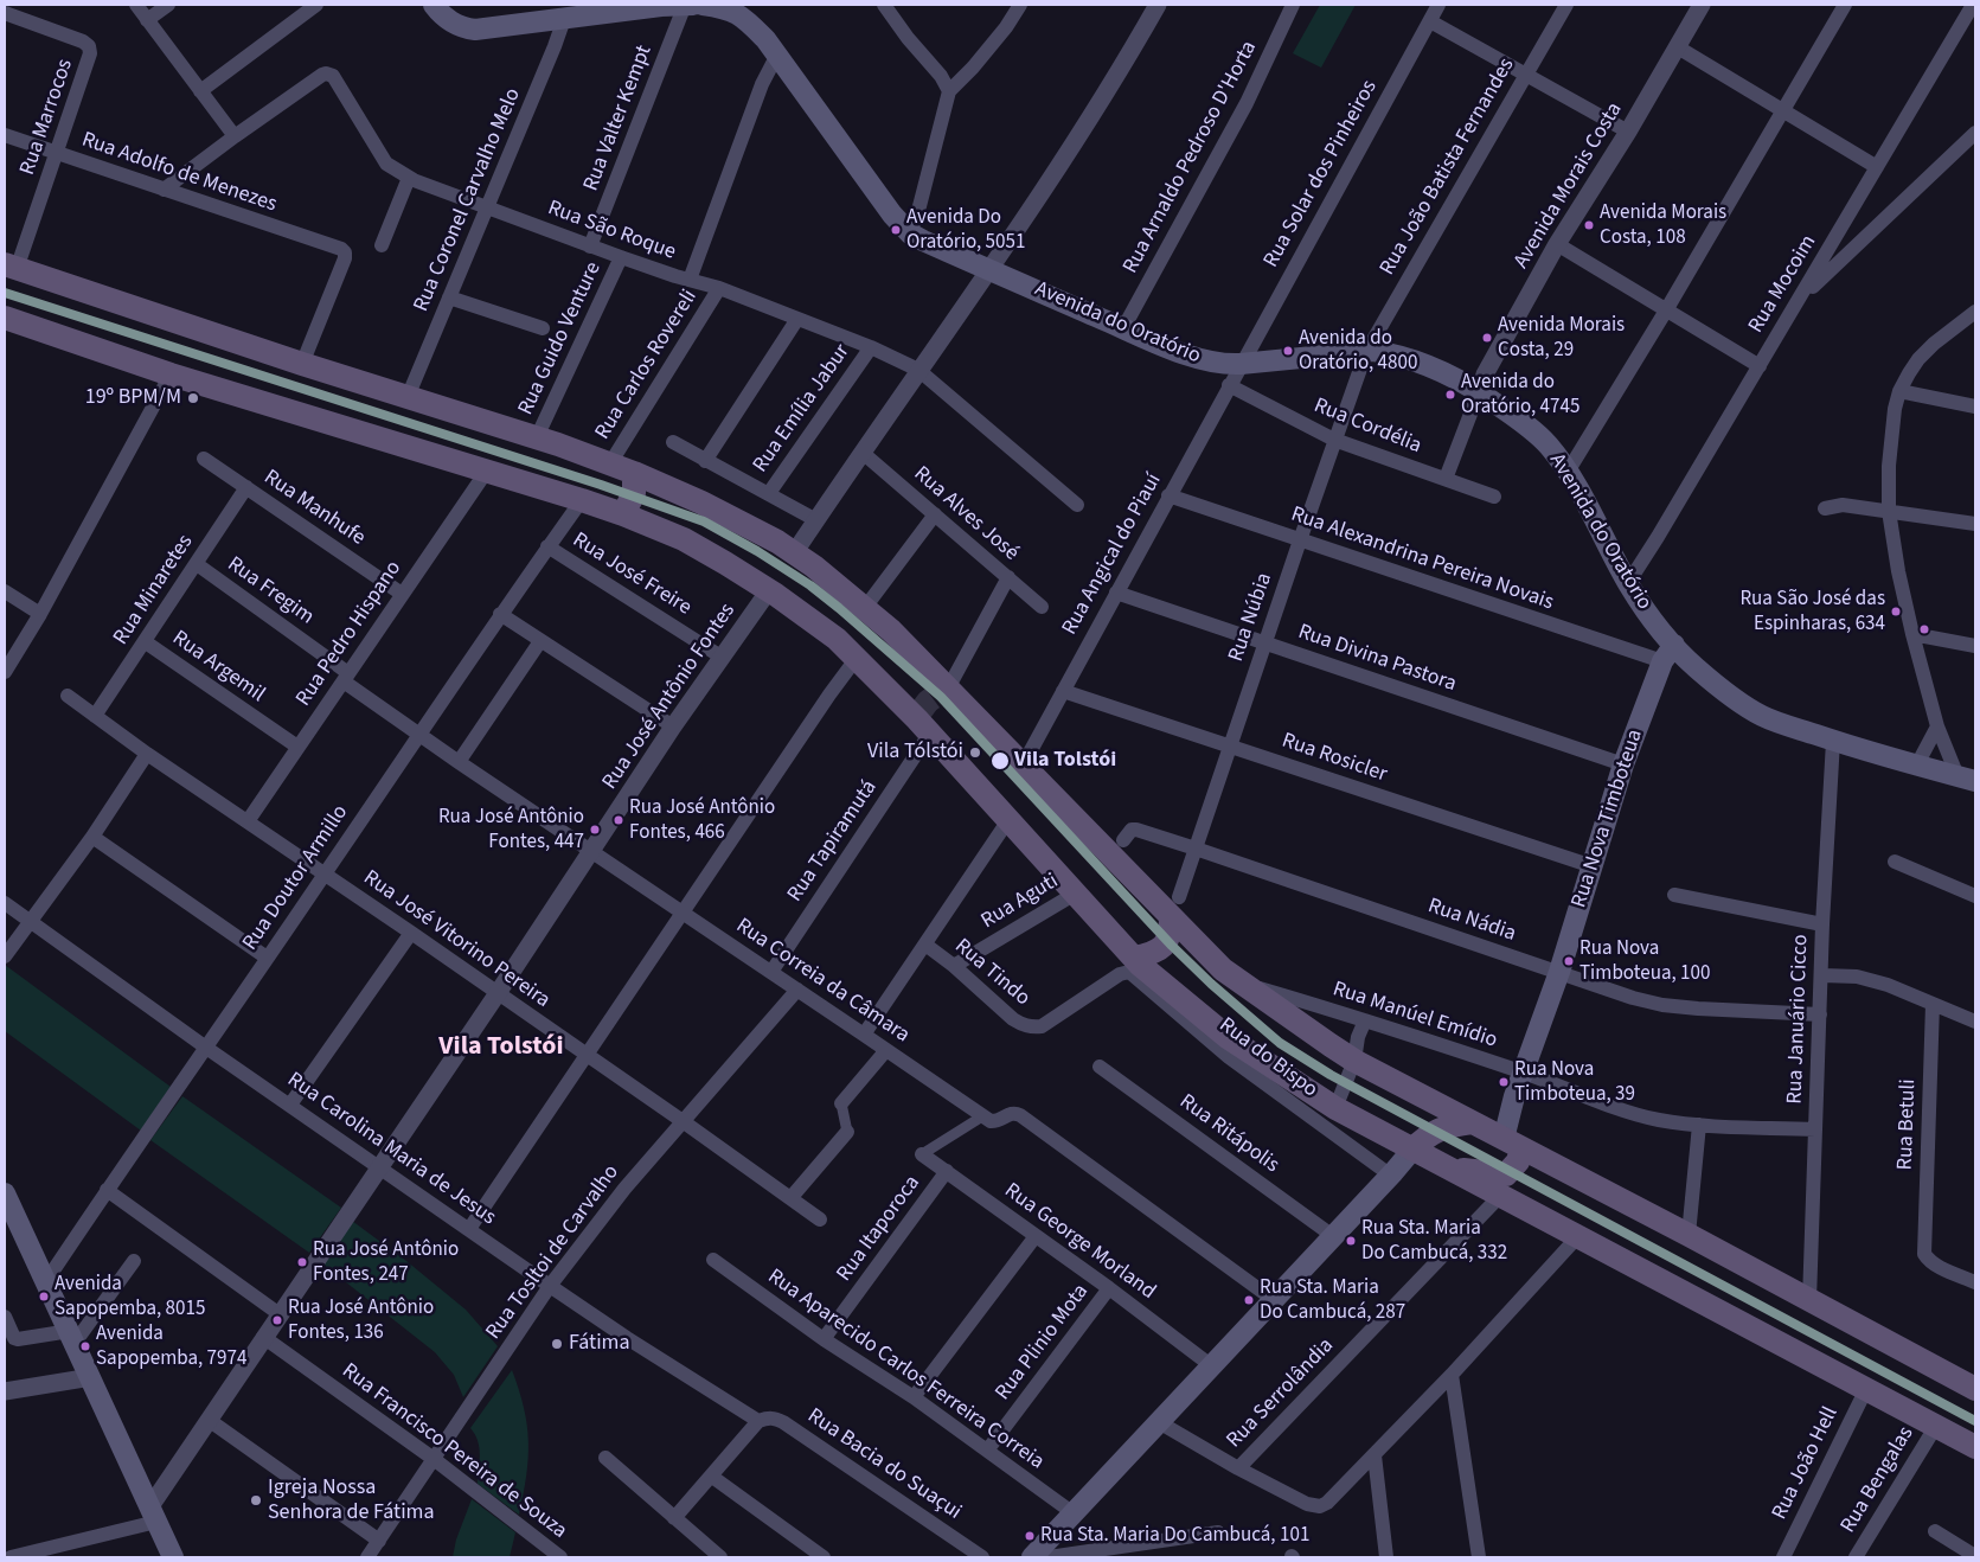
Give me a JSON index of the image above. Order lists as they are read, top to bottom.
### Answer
{
  "streets": {
    "main road": ["Avenida do Oratório", "Rua Nova Timboteua"],
    "street": [
      "Rua Marrocos",
      "Rua Valter Kempt",
      "Rua Arnaldo Pedroso D'Horta",
      "Rua João Batista Fernandes",
      "Rua Adolfo de Menezes",
      "Rua Solar dos Pinheiros",
      "Avenida Morais Costa",
      "Rua Coronel Carvalho Melo",
      "Rua São Roque",
      "Rua Mocoim",
      "Rua Guido Venture",
      "Rua Carlos Rovereli",
      "Rua Emília Jabur",
      "Rua Cordélia",
      "Rua Manhufe",
      "Rua Alves José",
      "Rua Angical do Piauí",
      "Rua Alexandrina Pereira Novais",
      "Rua José Freire",
      "Rua Minaretes",
      "Rua Fregim",
      "Rua Núbia",
      "Rua Pedro Hispano",
      "Rua Divina Pastora",
      "Rua Argemil",
      "Rua José Antônio Fontes",
      "Rua Rosicler",
      "Rua Tapiramutá",
      "Rua Doutor Armillo",
      "Rua Aguti",
      "Rua Nádia",
      "Rua José Vitorino Pereira",
      "Rua Tindo",
      "Rua Correia da Câmara",
      "Rua Manúel Emídio",
      "Rua Januário Cicco",
      "Rua do Bispo",
      "Rua Betuli",
      "Rua Ritápolis",
      "Rua Carolina Maria de Jesus",
      "Rua Itaporoca",
      "Rua George Morland",
      "Rua Tosltoi de Carvalho",
      "Rua Plinio Mota",
      "Rua Aparecido Carlos Ferreira Correia",
      "Rua Serrolândia",
      "Rua Francisco Pereira de Souza",
      "Rua João Hell",
      "Rua Bacia do Suaçui",
      "Rua Bengalas"
    ]
  },
  "crossings": [
    ["Rua Marrocos", "Rua Adolfo de Menezes"],
    ["Rua Valter Kempt", "Rua São Roque"],
    ["Rua Arnaldo Pedroso D'Horta", "Avenida do Oratório"],
    ["Rua João Batista Fernandes", "Avenida do Oratório"],
    ["Rua João Batista Fernandes", "Rua Núbia"],
    ["Rua Adolfo de Menezes", "Rua São Roque"],
    ["Rua Solar dos Pinheiros", "Avenida do Oratório"],
    ["Rua Solar dos Pinheiros", "Rua Angical do Piauí"],
    ["Avenida Morais Costa", "Avenida do Oratório"],
    ["Rua Coronel Carvalho Melo", "Rua São Roque"],
    ["Rua São Roque", "Rua Guido Venture"],
    ["Rua São Roque", "Rua Carlos Rovereli"],
    ["Rua São Roque", "Rua Emília Jabur"],
    ["Rua Mocoim", "Avenida do Oratório"],
    ["Avenida do Oratório", "Rua Angical do Piauí"],
    ["Avenida do Oratório", "Rua Alexandrina Pereira Novais"],
    ["Avenida do Oratório", "Rua Núbia"],
    ["Avenida do Oratório", "Rua Nova Timboteua"],
    ["Avenida do Oratório", "Rua Januário Cicco"],
    ["Rua Cordélia", "Rua Angical do Piauí"],
    ["Rua Cordélia", "Rua Núbia"],
    ["Rua Manhufe", "Rua Minaretes"],
    ["Rua Manhufe", "Rua Pedro Hispano"],
    ["Rua Angical do Piauí", "Rua Alexandrina Pereira Novais"],
    ["Rua Angical do Piauí", "Rua Divina Pastora"],
    ["Rua Angical do Piauí", "Rua Rosicler"],
    ["Rua Alexandrina Pereira Novais", "Rua Núbia"],
    ["Rua Alexandrina Pereira Novais", "Rua Nova Timboteua"],
    ["Rua José Freire", "Rua José Antônio Fontes"],
    ["Rua José Freire", "Rua Doutor Armillo"],
    ["Rua Minaretes", "Rua Fregim"],
    ["Rua Minaretes", "Rua Argemil"],
    ["Rua Minaretes", "Rua José Vitorino Pereira"],
    ["Rua Fregim", "Rua Pedro Hispano"],
    ["Rua Fregim", "Rua Correia da Câmara"],
    ["Rua Núbia", "Rua Divina Pastora"],
    ["Rua Núbia", "Rua Rosicler"],
    ["Rua Núbia", "Rua Nádia"],
    ["Rua Pedro Hispano", "Rua Argemil"],
    ["Rua Pedro Hispano", "Rua José Vitorino Pereira"],
    ["Rua Pedro Hispano", "Rua Correia da Câmara"],
    ["Rua Divina Pastora", "Rua Nova Timboteua"],
    ["Rua José Antônio Fontes", "Rua José Vitorino Pereira"],
    ["Rua José Antônio Fontes", "Rua Correia da Câmara"],
    ["Rua José Antônio Fontes", "Rua Carolina Maria de Jesus"],
    ["Rua José Antônio Fontes", "Rua Francisco Pereira de Souza"],
    ["Rua Rosicler", "Rua Nova Timboteua"],
    ["Rua Nova Timboteua", "Rua Nádia"],
    ["Rua Nova Timboteua", "Rua Manúel Emídio"],
    ["Rua Tapiramutá", "Rua Correia da Câmara"],
    ["Rua Doutor Armillo", "Rua José Vitorino Pereira"],
    ["Rua Doutor Armillo", "Rua Correia da Câmara"],
    ["Rua Doutor Armillo", "Rua Carolina Maria de Jesus"],
    ["Rua Aguti", "Rua Tindo"],
    ["Rua Nádia", "Rua Januário Cicco"],
    ["Rua José Vitorino Pereira", "Rua Tosltoi de Carvalho"],
    ["Rua Tindo", "Rua do Bispo"],
    ["Rua Correia da Câmara", "Rua Tosltoi de Carvalho"],
    ["Rua Manúel Emídio", "Rua Januário Cicco"],
    ["Rua Carolina Maria de Jesus", "Rua Tosltoi de Carvalho"],
    ["Rua Carolina Maria de Jesus", "Rua Bacia do Suaçui"],
    ["Rua Itaporoca", "Rua George Morland"],
    ["Rua Itaporoca", "Rua Aparecido Carlos Ferreira Correia"],
    ["Rua George Morland", "Rua Plinio Mota"],
    ["Rua Tosltoi de Carvalho", "Rua Francisco Pereira de Souza"],
    ["Rua Plinio Mota", "Rua Aparecido Carlos Ferreira Correia"]
  ],
  "districts": ["Vila Tolstói"],
  "places": [
    "Avenida Morais Costa, 108",
    "Avenida Do Oratório, 5051",
    "Avenida Morais Costa, 29",
    "Avenida do Oratório, 4800",
    "Avenida do Oratório, 4745",
    "19º BPM/M",
    "Rua São José das Espinharas, 634",
    "Vila Tólstói",
    "Vila Tolstói",
    "Rua José Antônio Fontes, 466",
    "Rua José Antônio Fontes, 447",
    "Rua Nova Timboteua, 100",
    "Rua Nova Timboteua, 39",
    "Rua Sta. Maria Do Cambucá, 332",
    "Rua José Antônio Fontes, 247",
    "Avenida Sapopemba, 8015",
    "Rua Sta. Maria Do Cambucá, 287",
    "Rua José Antônio Fontes, 136",
    "Fátima",
    "Avenida Sapopemba, 7974",
    "Igreja Nossa Senhora de Fátima",
    "Rua Sta. Maria Do Cambucá, 101"
  ]
}
